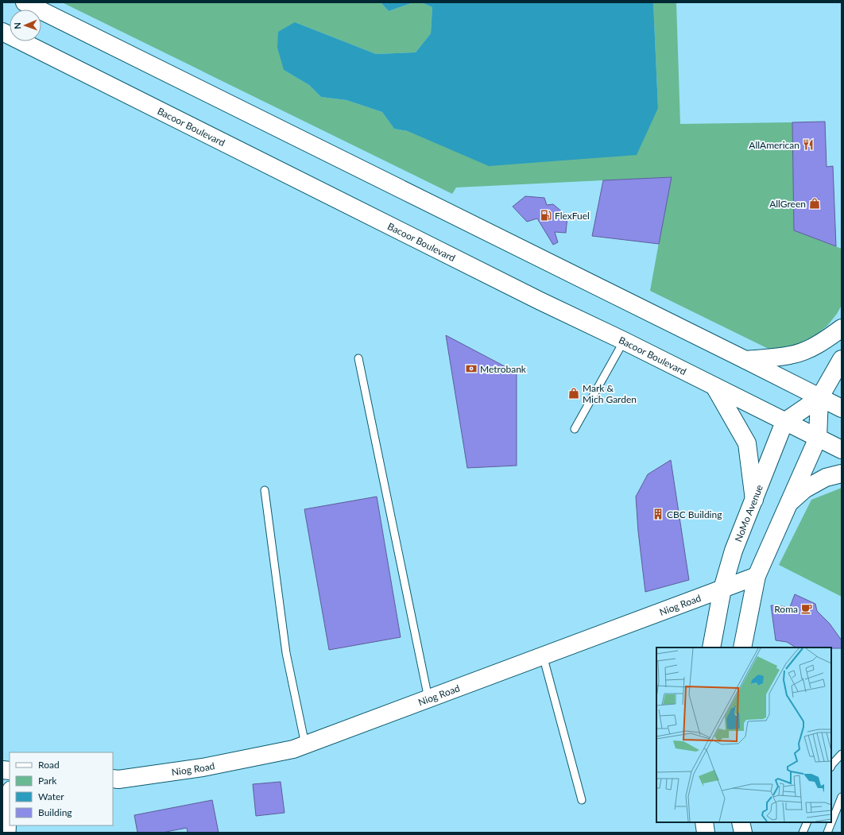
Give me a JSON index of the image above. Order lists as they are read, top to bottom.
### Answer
{
  "streets": {
    "main road": ["Bacoor Boulevard", "NoMo Avenue", "Niog Road"]
  },
  "crossings": [
    ["Bacoor Boulevard", "NoMo Avenue"],
    ["NoMo Avenue", "Niog Road"]
  ],
  "places": {
    "restaurant": ["AllAmerican"],
    "shop": ["AllGreen", "Mark & Mich Garden"],
    "fuel station": ["FlexFuel"],
    "bank": ["Metrobank"],
    "building": ["CBC Building"],
    "cafe": ["Roma"]
  },
  "legend": [
    "Road",
    "Park",
    "Water",
    "Building"
  ],
  "north": "left"
}
